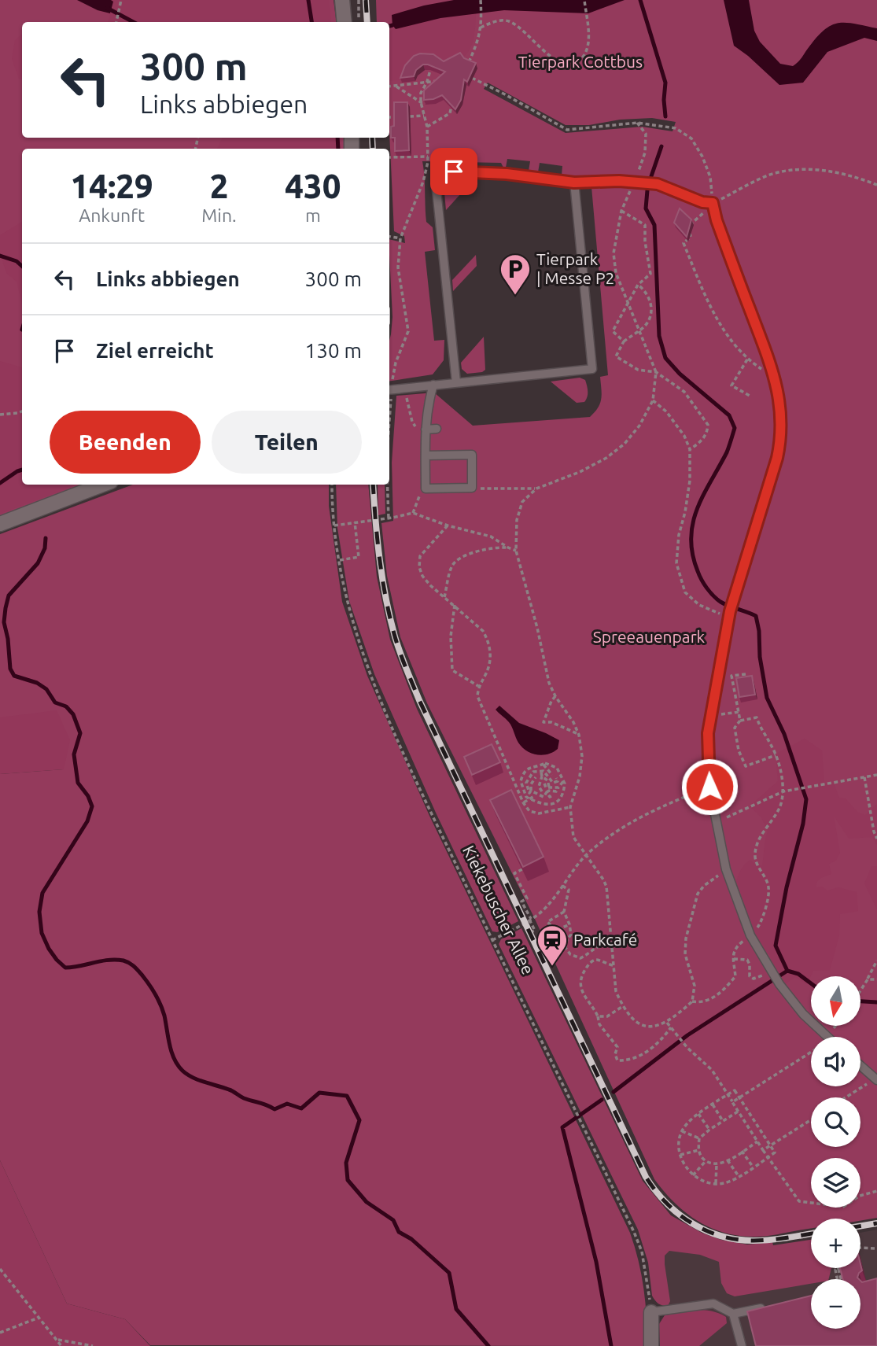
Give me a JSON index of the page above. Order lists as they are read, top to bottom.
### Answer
{
  "streets": {
    "path": ["Kiekebuscher Allee"]
  },
  "parks": ["Tierpark Cottbus", "Spreeauenpark"],
  "places": {
    "parking": ["Tierpark | Messe P2"],
    "station": ["Parkcafé"]
  },
  "north": "bottom",
  "page": {
    "turn": ["300 m", "Links abbiegen"],
    "eta": [
      "14:29",
      "Ankunft",
      "2",
      "Min.",
      "430",
      "m"
    ],
    "list": [
      {
        "name": "Links abbiegen",
        "value": "300 m"
      },
      {
        "name": "Ziel erreicht",
        "value": "130 m"
      }
    ],
    "buttons": ["Beenden", "Teilen"],
    "map_buttons": ["+", "−"]
  }
}
